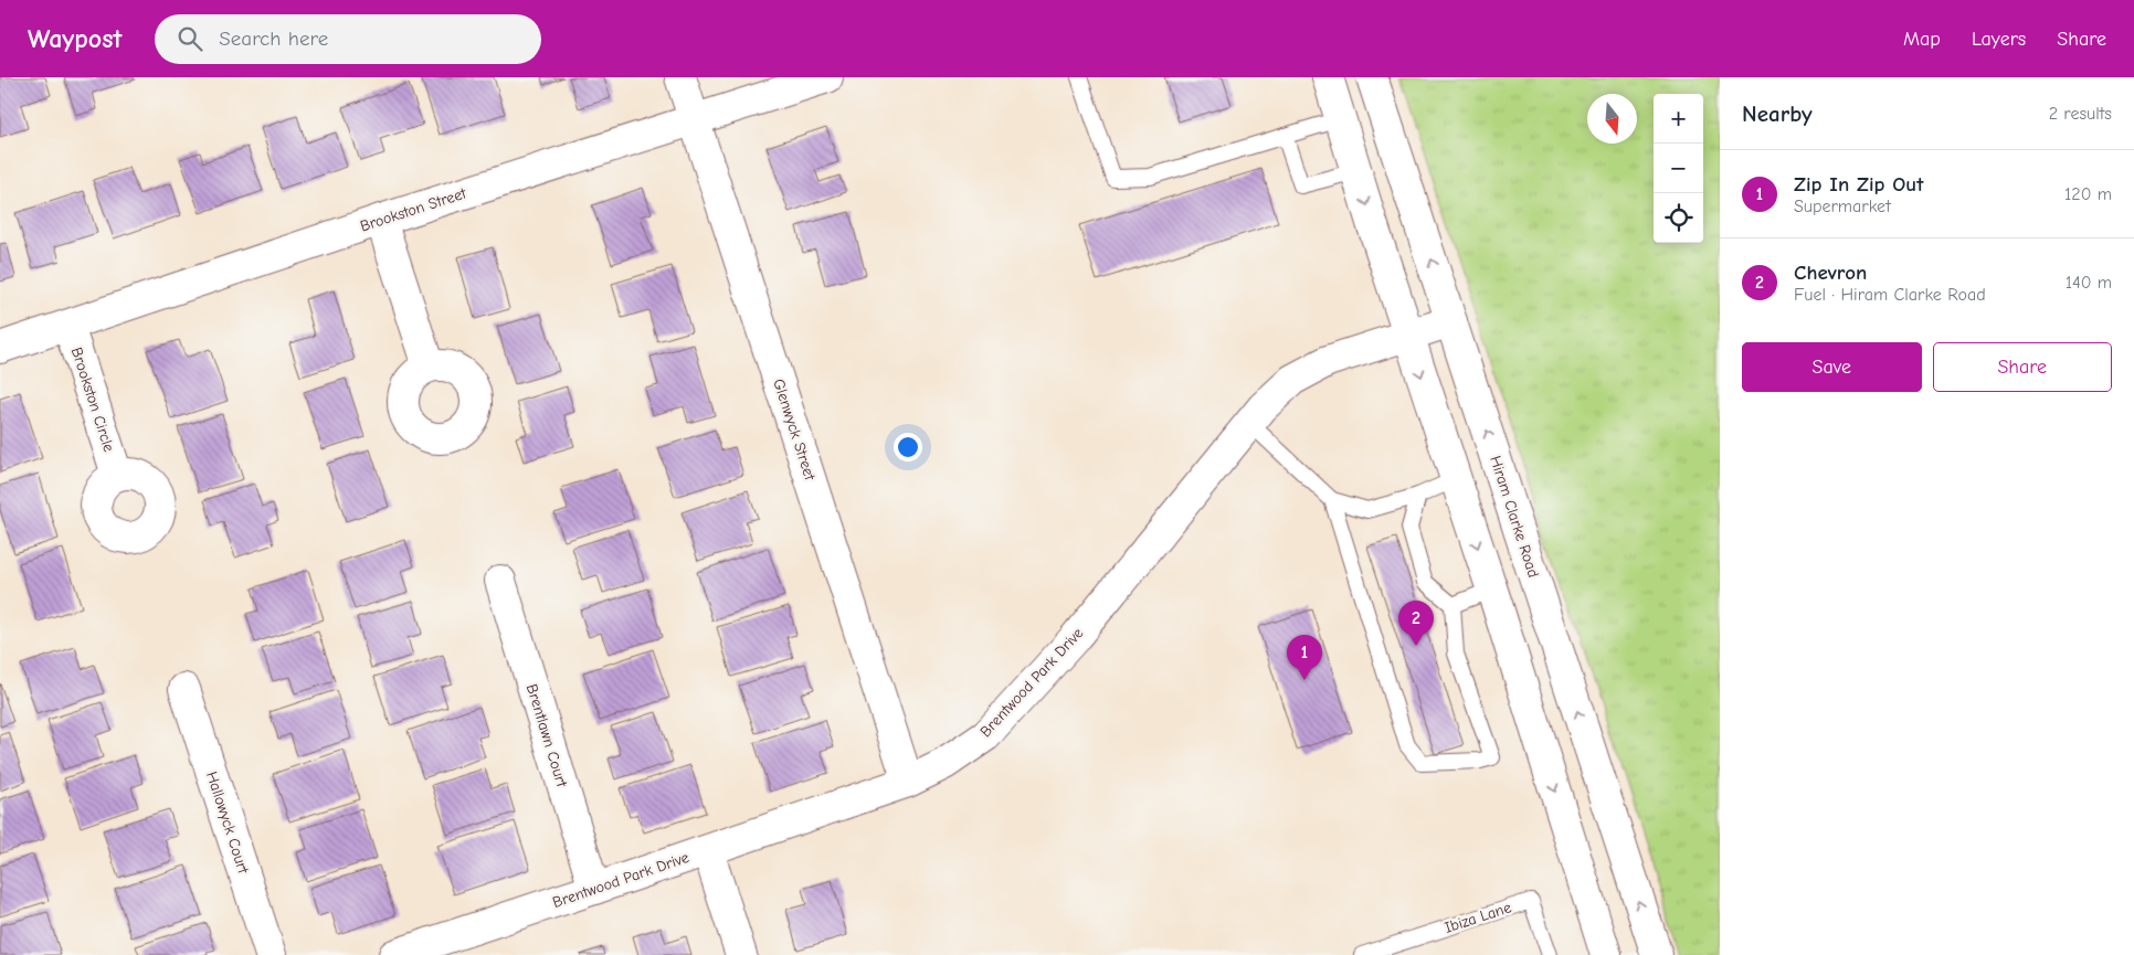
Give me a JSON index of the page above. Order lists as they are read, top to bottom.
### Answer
{
  "streets": {
    "street": [
      "Brookston Street",
      "Brookston Circle",
      "Glenwyck Street",
      "Hiram Clarke Road",
      "Brentwood Park Drive",
      "Brentlawn Court",
      "Hallowyck Court"
    ],
    "lane": ["Ibiza Lane"]
  },
  "crossings": [
    ["Brookston Street", "Brookston Circle"],
    ["Brookston Street", "Glenwyck Street"],
    ["Glenwyck Street", "Brentwood Park Drive"],
    ["Hiram Clarke Road", "Brentwood Park Drive"],
    ["Brentwood Park Drive", "Brentlawn Court"]
  ],
  "north": "bottom",
  "page": {
    "header": "Waypost",
    "search": "Search here",
    "nav": ["Map", "Layers", "Share"],
    "heading": ["Nearby", "2 results"],
    "map_buttons": ["+", "−"],
    "list": [
      {
        "mark": "1",
        "name": "Zip In Zip Out",
        "note": "Supermarket",
        "value": "120 m"
      },
      {
        "mark": "2",
        "name": "Chevron",
        "note": "Fuel · Hiram Clarke Road",
        "value": "140 m"
      }
    ],
    "buttons": ["Save", "Share"],
    "pins": ["2", "1"]
  }
}
